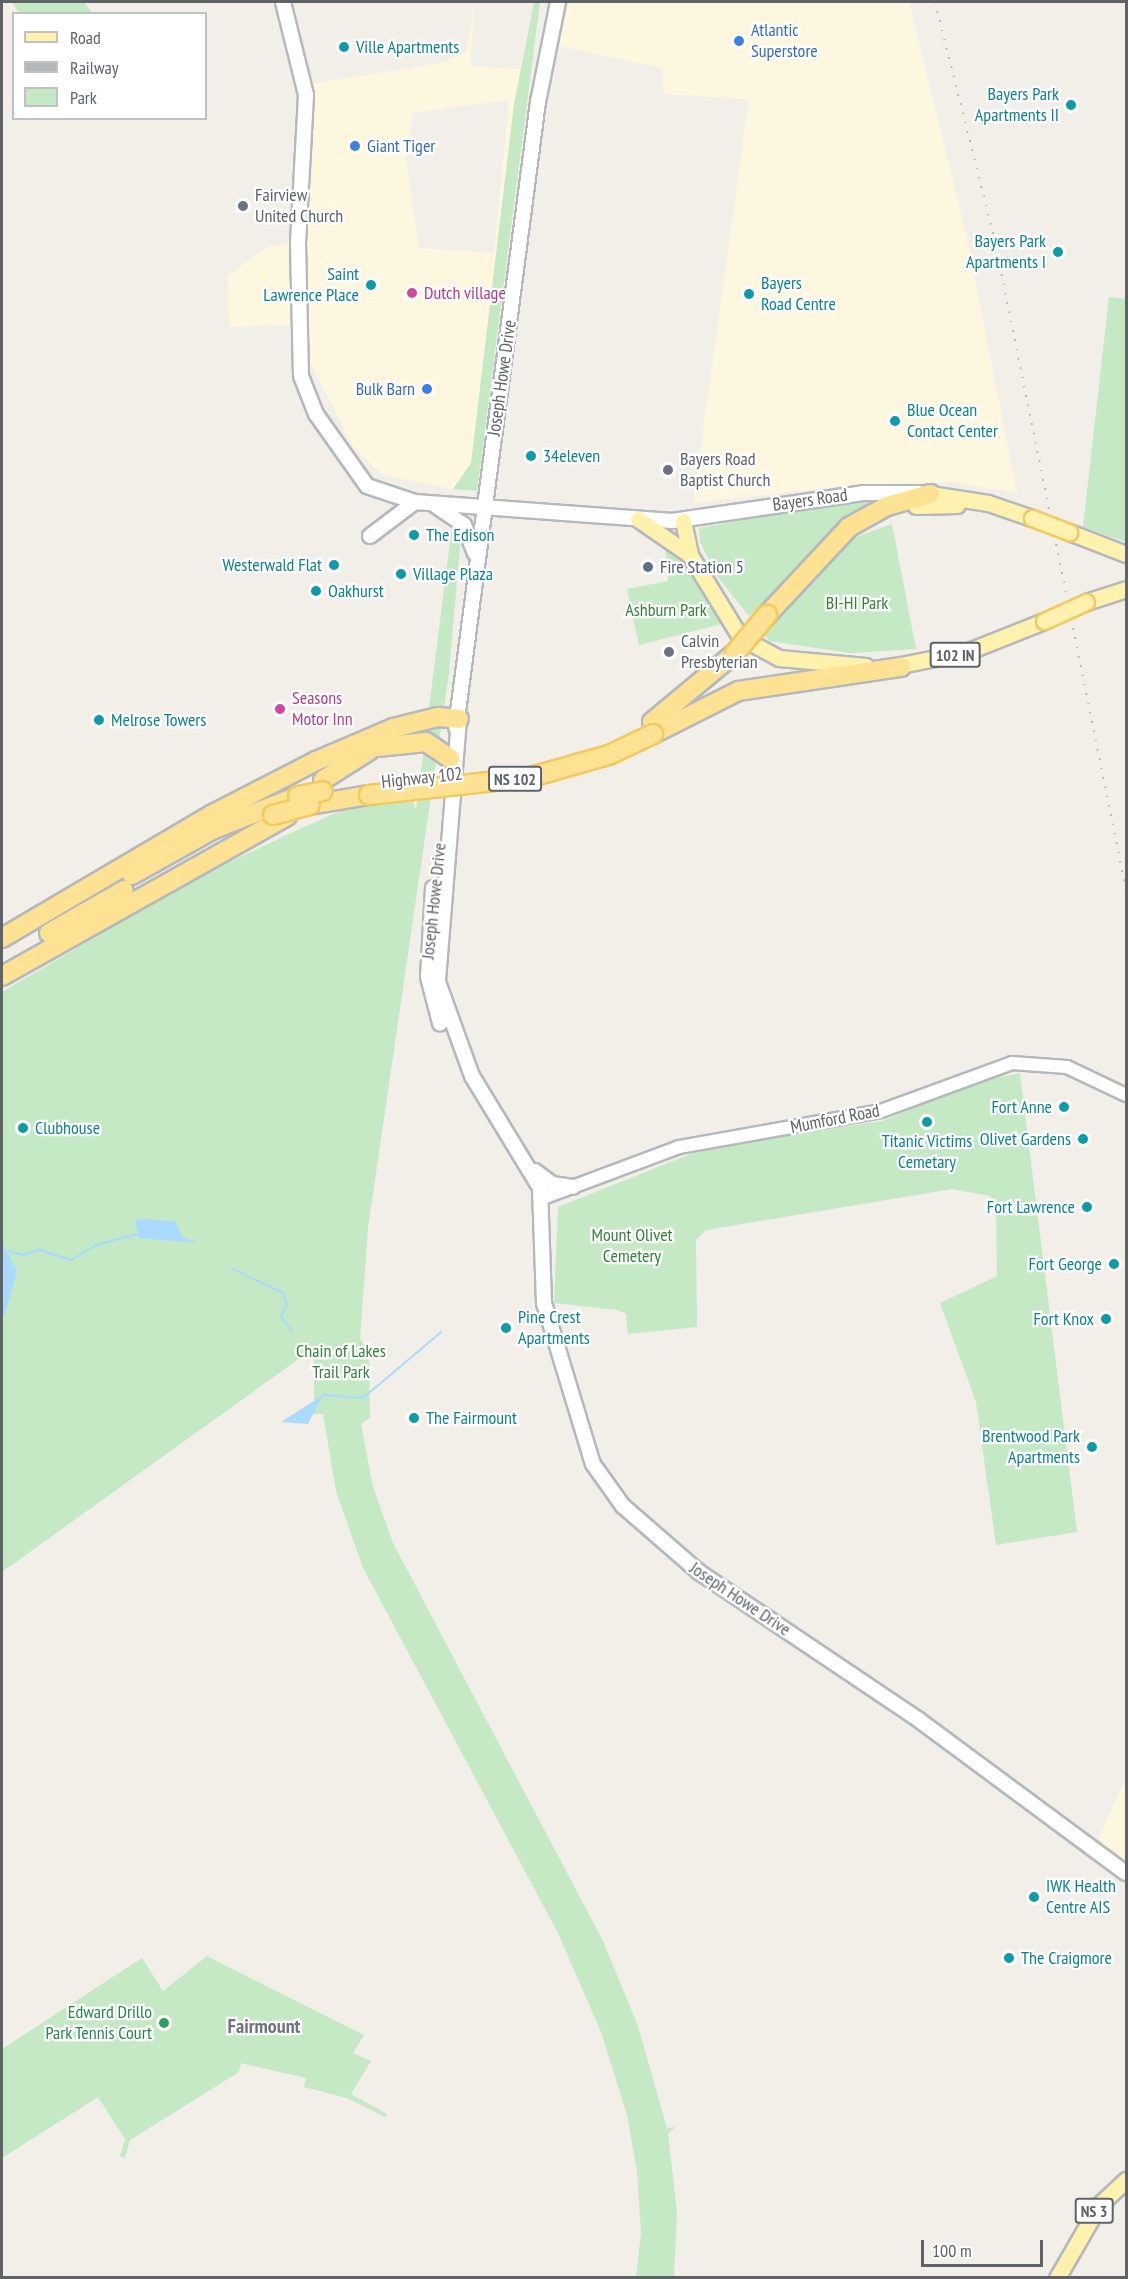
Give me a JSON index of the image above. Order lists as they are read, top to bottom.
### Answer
{
  "streets": {
    "highway": ["Highway 102", "NS 102"],
    "main road": [
      "Joseph Howe Drive",
      "Bayers Road",
      "102 IN",
      "NS 3"
    ],
    "street": ["Mumford Road"]
  },
  "crossings": [
    ["Joseph Howe Drive", "Bayers Road"],
    ["Joseph Howe Drive", "Mumford Road"],
    ["Bayers Road", "Highway 102"],
    ["Bayers Road", "NS 102"],
    ["102 IN", "Highway 102"],
    ["Highway 102", "NS 102"]
  ],
  "districts": ["Fairmount"],
  "parks": [
    "BI-HI Park",
    "Ashburn Park",
    "Mount Olivet Cemetery",
    "Chain of Lakes Trail Park"
  ],
  "places": [
    "Atlantic Superstore",
    "Ville Apartments",
    "Bayers Park Apartments II",
    "Giant Tiger",
    "Fairview United Church",
    "Bayers Park Apartments I",
    "Saint Lawrence Place",
    "Dutch village",
    "Bayers Road Centre",
    "Bulk Barn",
    "Blue Ocean Contact Center",
    "34eleven",
    "Bayers Road Baptist Church",
    "The Edison",
    "Westerwald Flat",
    "Fire Station 5",
    "Village Plaza",
    "Oakhurst",
    "Calvin Presbyterian",
    "Seasons Motor Inn",
    "Melrose Towers",
    "Fort Anne",
    "Titanic Victims Cemetary",
    "Clubhouse",
    "Olivet Gardens",
    "Fort Lawrence",
    "Fort George",
    "Fort Knox",
    "Pine Crest Apartments",
    "The Fairmount",
    "Brentwood Park Apartments",
    "IWK Health Centre AIS",
    "The Craigmore",
    "Edward Drillo Park Tennis Court"
  ],
  "legend": ["Road", "Railway", "Park"],
  "scale_bar": "100 m"
}
